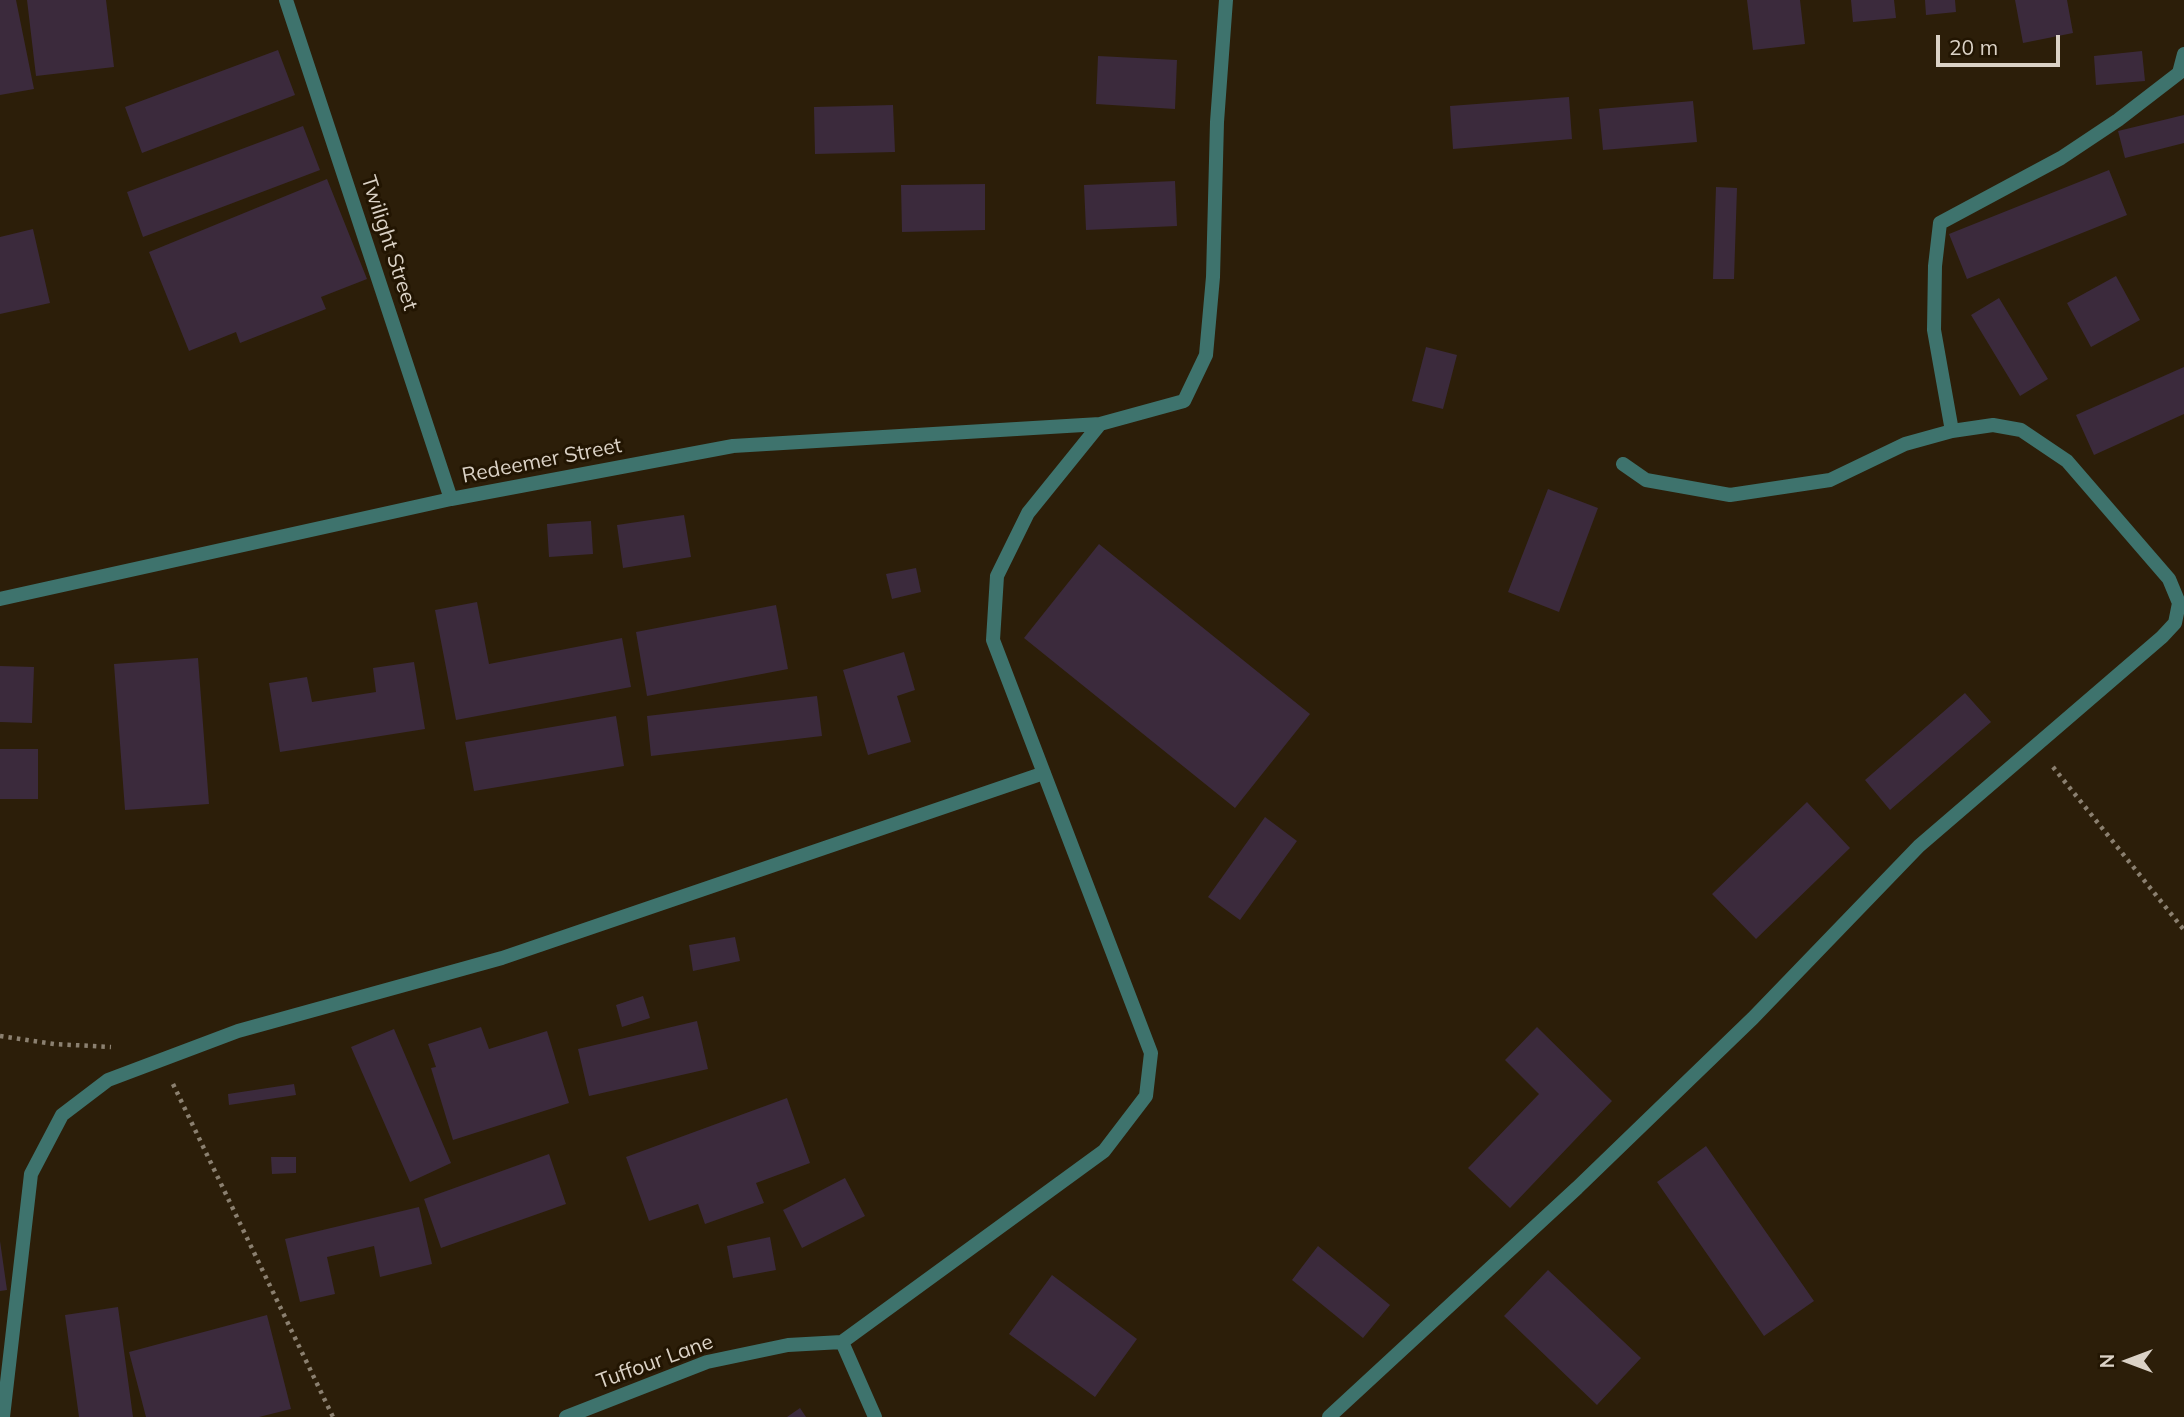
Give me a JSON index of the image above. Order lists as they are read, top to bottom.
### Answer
{
  "streets": {
    "street": ["Twilight Street", "Redeemer Street", "Tuffour Lane"]
  },
  "crossings": [
    ["Twilight Street", "Redeemer Street"]
  ],
  "scale_bar": "20 m",
  "north": "left"
}
